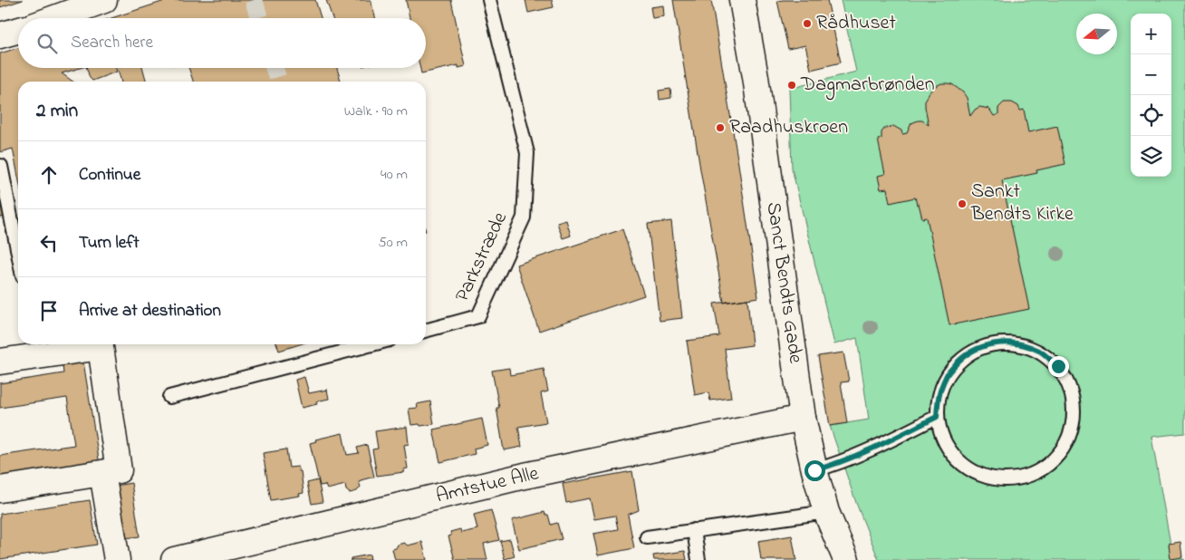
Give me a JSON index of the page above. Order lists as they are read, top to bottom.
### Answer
{
  "streets": {
    "street": ["Sanct Bendts Gade", "Amtstue Alle"],
    "lane": ["Parkstræde"]
  },
  "crossings": [
    ["Sanct Bendts Gade", "Amtstue Alle"]
  ],
  "places": [
    "Rådhuset",
    "Dagmarbrønden",
    "Raadhuskroen",
    "Sankt Bendts Kirke"
  ],
  "north": "left",
  "page": {
    "map_buttons": ["+", "−"],
    "search": "Search here",
    "heading": ["2 min", "Walk · 90 m"],
    "list": [
      ["Continue", "40 m"],
      ["Turn left", "50 m"],
      "Arrive at destination"
    ]
  }
}
